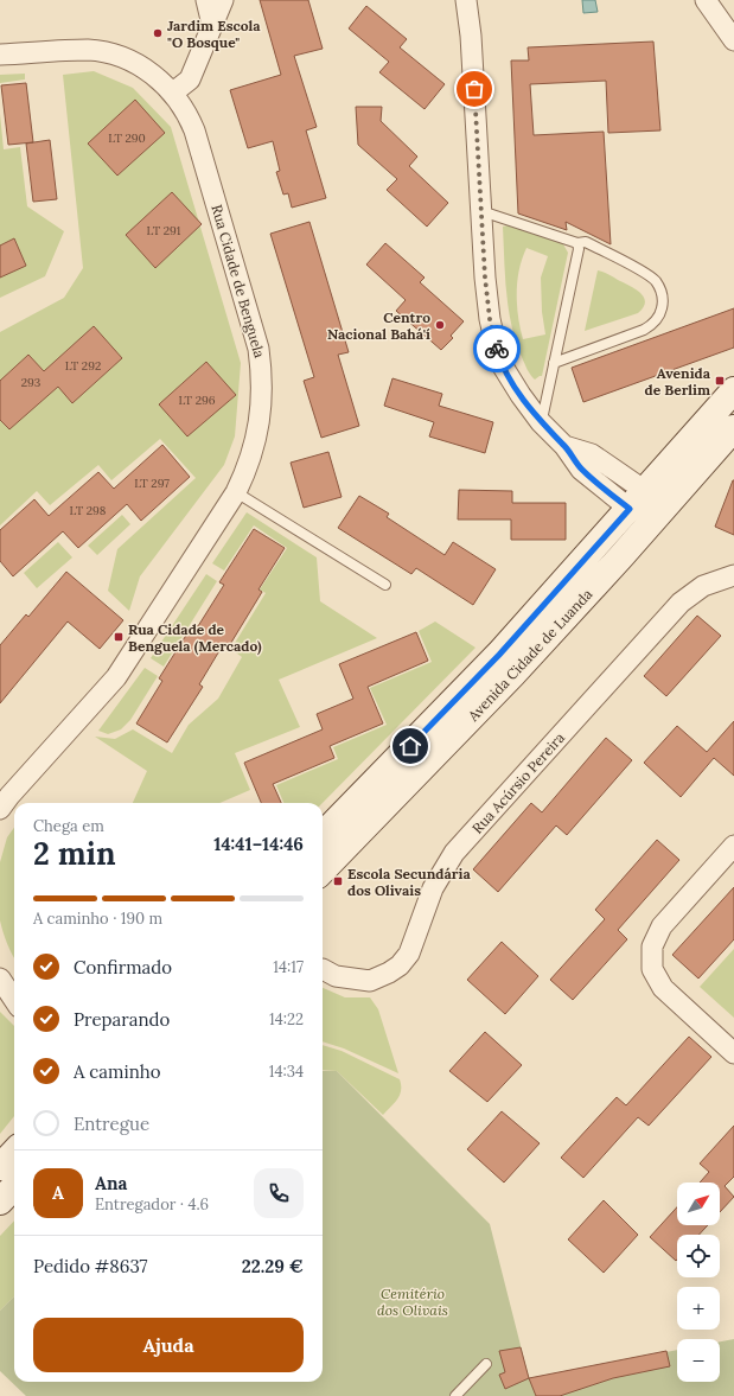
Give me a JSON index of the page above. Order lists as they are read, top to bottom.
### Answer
{
  "streets": {
    "main road": ["Avenida Cidade de Luanda"],
    "street": ["Rua Cidade de Benguela", "Rua Acúrsio Pereira"]
  },
  "parks": ["Cemitério dos Olivais"],
  "places": {
    "other": ["Jardim Escola \"O Bosque\"", "Centro Nacional Bahá'í"],
    "transit": ["Avenida de Berlim", "Rua Cidade de Benguela (Mercado)", "Escola Secundária dos Olivais"]
  },
  "house_numbers": [
    "LT 290",
    "LT 291",
    "LT 292",
    "293",
    "LT 296",
    "LT 297",
    "LT 298"
  ],
  "north": "top right",
  "page": {
    "heading": ["2 min", "Chega em", "14:41–14:46"],
    "panel": [
      "Ana",
      "Entregador · 4.6",
      "Pedido #8637",
      "22.29 €"
    ],
    "bar": "A caminho · 190 m",
    "list": [
      ["Confirmado", "14:17"],
      ["Preparando", "14:22"],
      ["A caminho", "14:34"],
      "Entregue"
    ],
    "round": "A",
    "map_buttons": ["+", "−"],
    "buttons": "Ajuda"
  }
}
